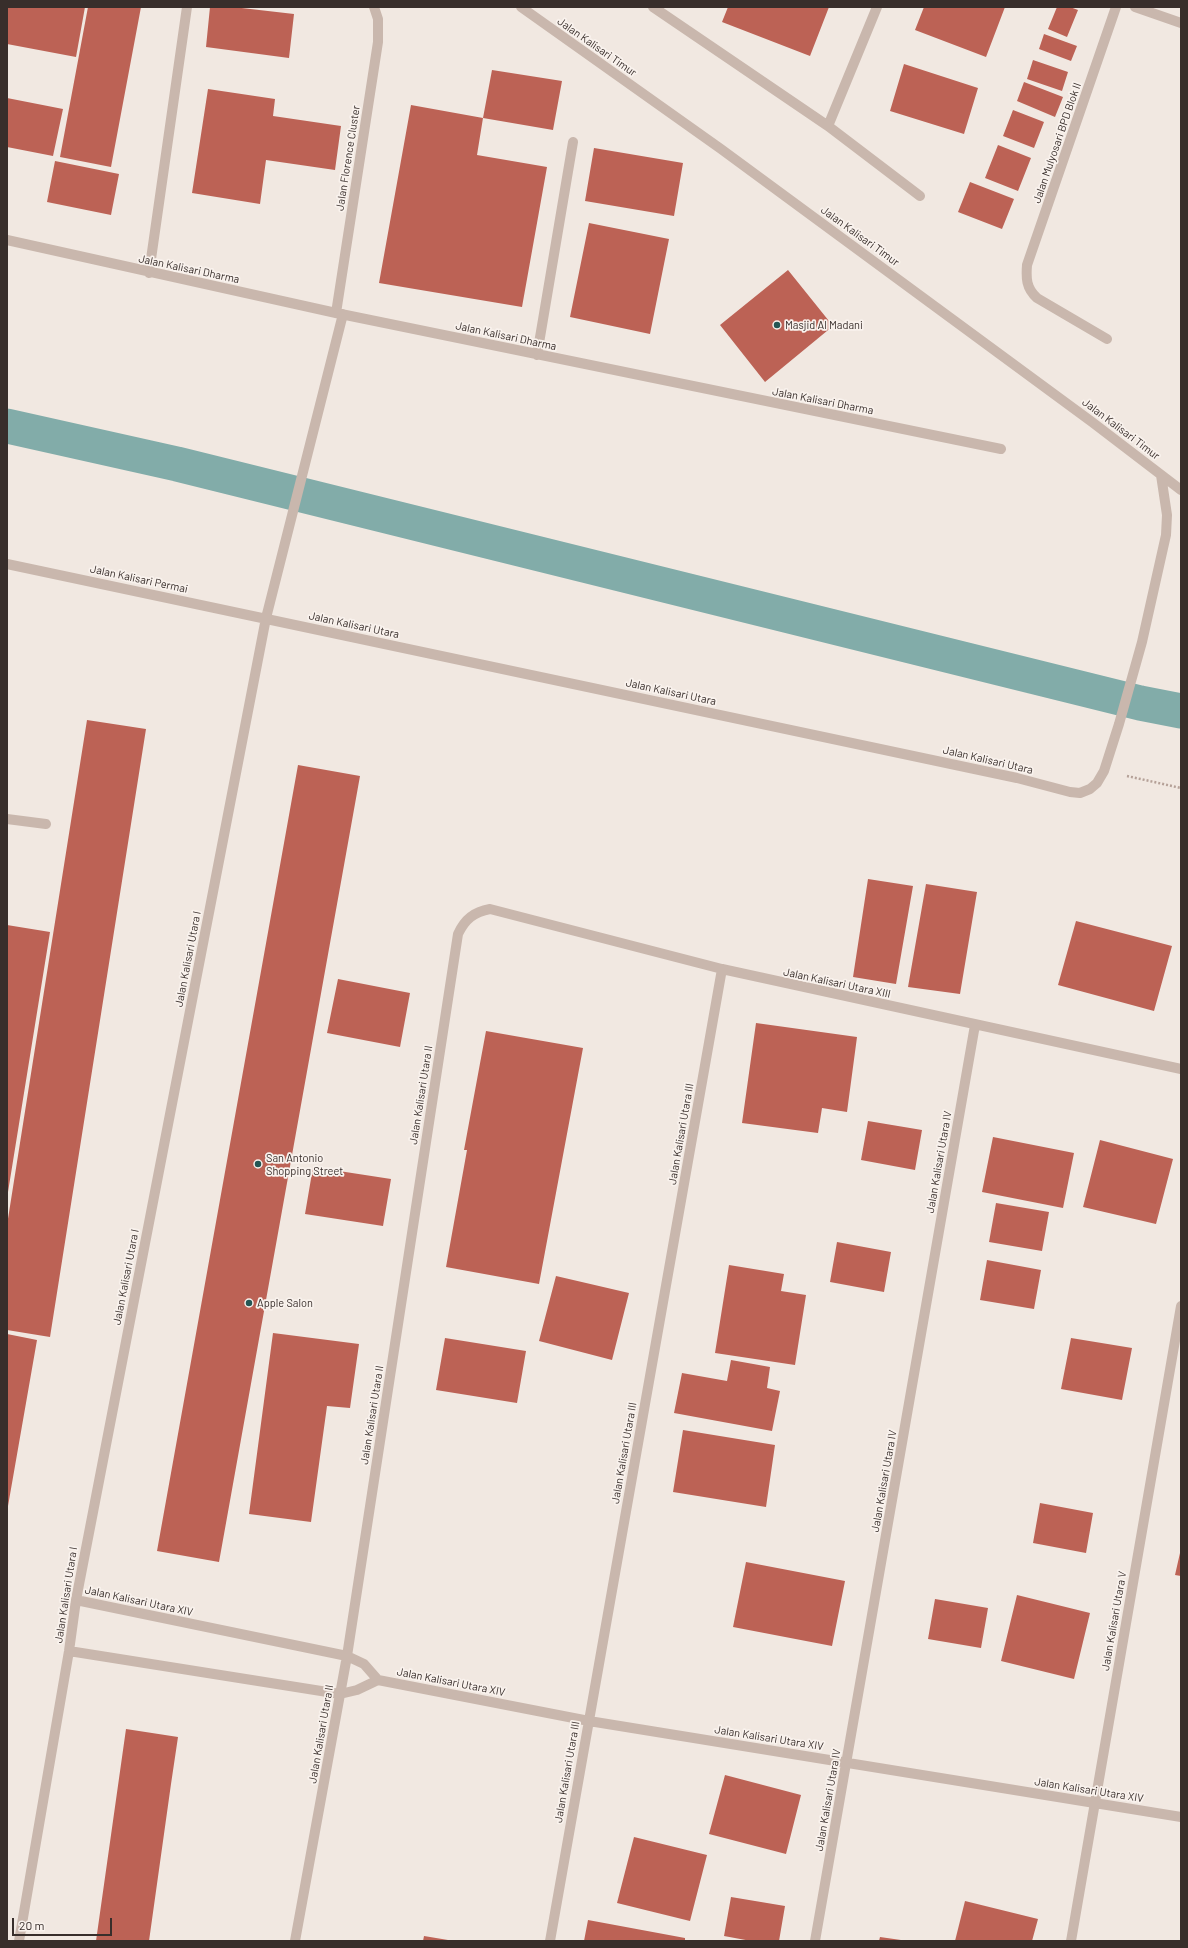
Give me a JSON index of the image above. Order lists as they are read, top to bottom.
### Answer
{
  "streets": {
    "street": [
      "Jalan Kalisari Timur",
      "Jalan Mulyosari BPD Blok II",
      "Jalan Florence Cluster",
      "Jalan Kalisari Dharma",
      "Jalan Kalisari Permai",
      "Jalan Kalisari Utara",
      "Jalan Kalisari Utara I",
      "Jalan Kalisari Utara XIII",
      "Jalan Kalisari Utara II",
      "Jalan Kalisari Utara III",
      "Jalan Kalisari Utara IV",
      "Jalan Kalisari Utara XIV",
      "Jalan Kalisari Utara V"
    ]
  },
  "crossings": [
    ["Jalan Florence Cluster", "Jalan Kalisari Dharma"],
    ["Jalan Florence Cluster", "Jalan Kalisari Utara I"],
    ["Jalan Kalisari Permai", "Jalan Kalisari Utara"],
    ["Jalan Kalisari Permai", "Jalan Kalisari Utara I"],
    ["Jalan Kalisari Utara", "Jalan Kalisari Utara I"],
    ["Jalan Kalisari Utara I", "Jalan Kalisari Utara XIV"],
    ["Jalan Kalisari Utara XIII", "Jalan Kalisari Utara II"],
    ["Jalan Kalisari Utara XIII", "Jalan Kalisari Utara III"],
    ["Jalan Kalisari Utara XIII", "Jalan Kalisari Utara IV"],
    ["Jalan Kalisari Utara II", "Jalan Kalisari Utara XIV"],
    ["Jalan Kalisari Utara III", "Jalan Kalisari Utara XIV"],
    ["Jalan Kalisari Utara IV", "Jalan Kalisari Utara XIV"],
    ["Jalan Kalisari Utara XIV", "Jalan Kalisari Utara V"]
  ],
  "places": ["Masjid Al Madani", "San Antonio Shopping Street", "Apple Salon"],
  "scale_bar": "20 m"
}
